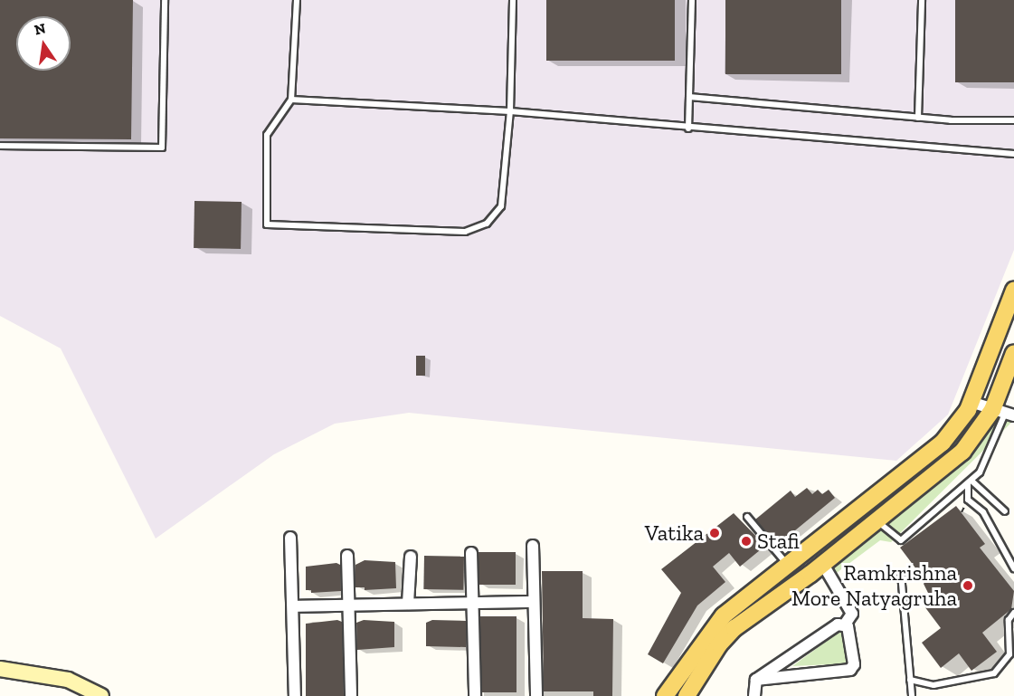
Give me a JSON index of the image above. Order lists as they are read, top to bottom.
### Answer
{
  "places": ["Vatika", "Stafi", "Ramkrishna More Natyagruha"],
  "north": "top"
}
